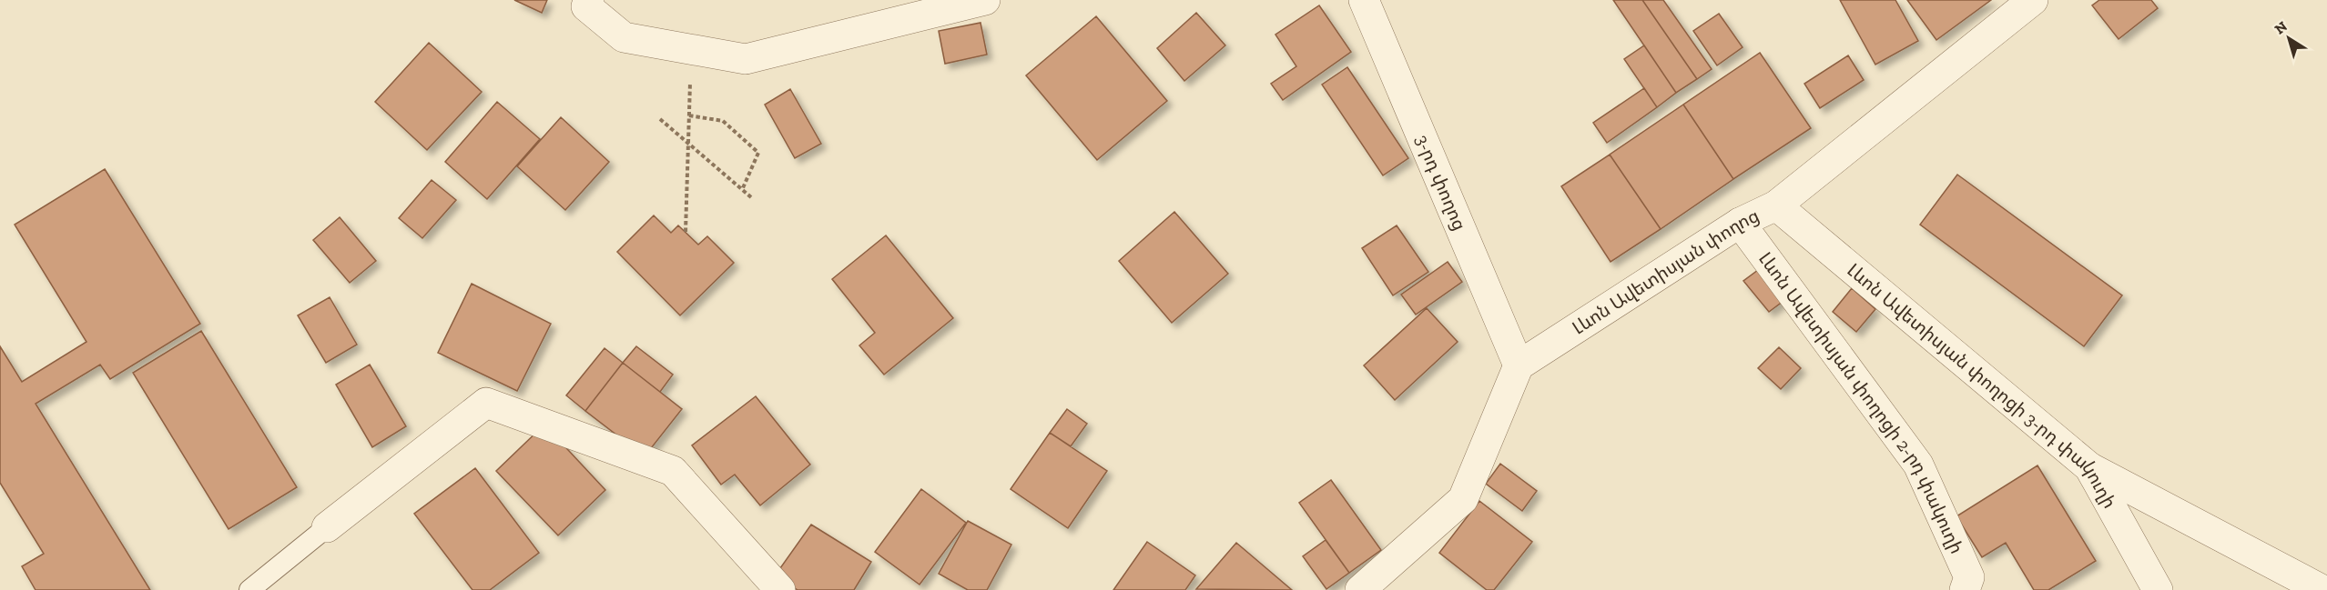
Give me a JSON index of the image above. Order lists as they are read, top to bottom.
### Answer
{
  "streets": {
    "street": [
      "3-րդ փողոց",
      "Լևոն Ավետիսյան փողոց",
      "Լևոն Ավետիսյան փողոցի 3-րդ փակուղի",
      "Լևոն Ավետիսյան փողոցի 2-րդ փակուղի"
    ]
  },
  "crossings": [
    ["3-րդ փողոց", "Լևոն Ավետիսյան փողոց"],
    ["Լևոն Ավետիսյան փողոց", "Լևոն Ավետիսյան փողոցի 3-րդ փակուղի"],
    ["Լևոն Ավետիսյան փողոց", "Լևոն Ավետիսյան փողոցի 2-րդ փակուղի"]
  ],
  "north": "top left"
}
